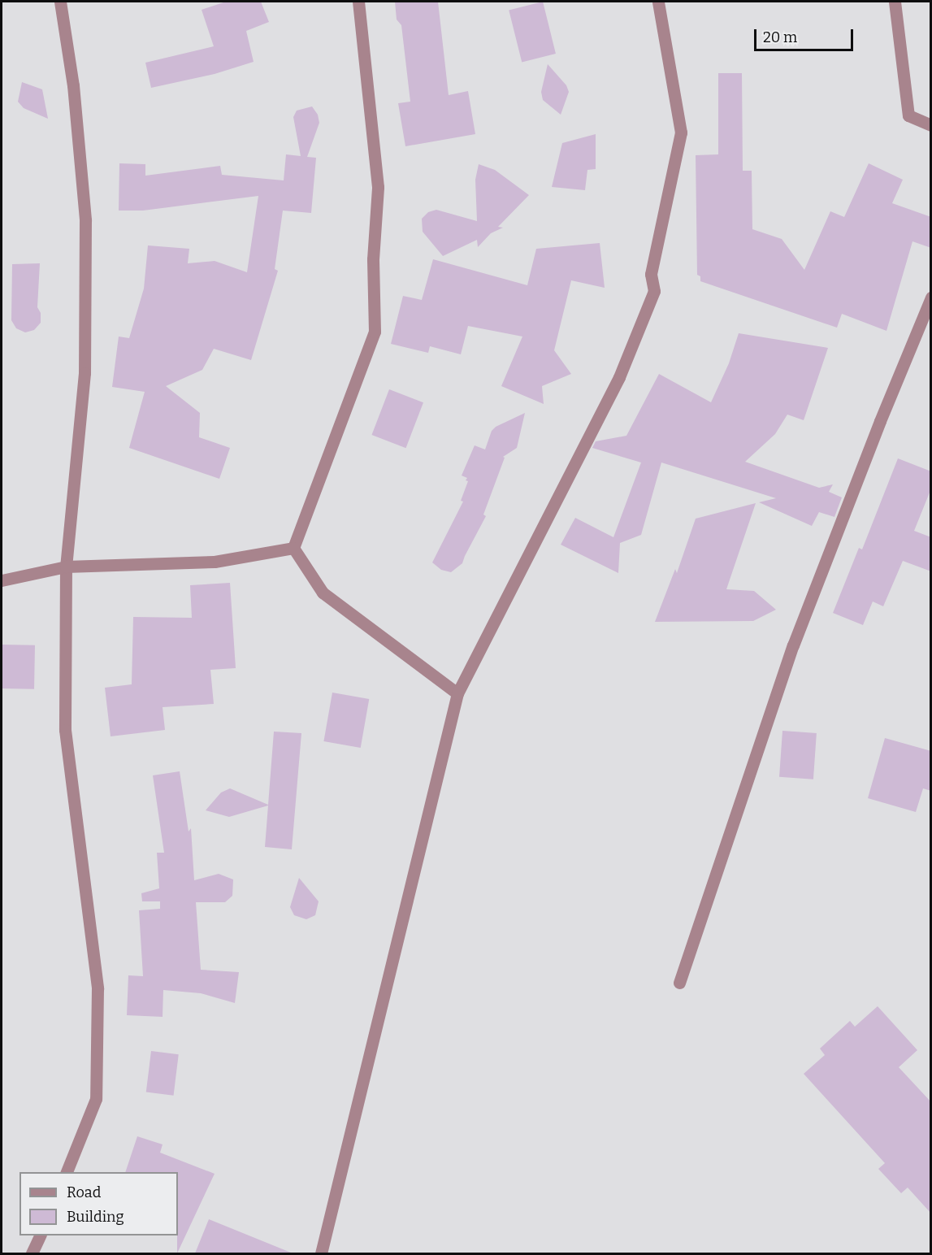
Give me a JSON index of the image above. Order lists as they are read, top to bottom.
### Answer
{
  "legend": ["Road", "Building"],
  "scale_bar": "20 m"
}
